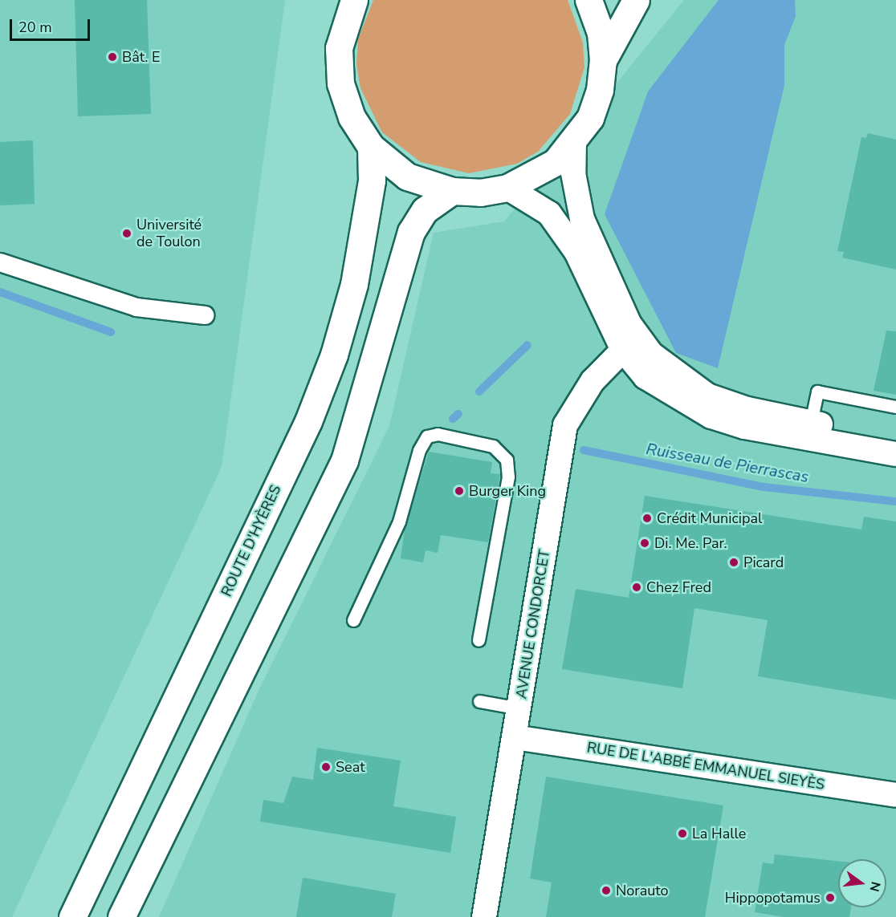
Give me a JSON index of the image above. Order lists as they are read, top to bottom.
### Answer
{
  "streets": {
    "main road": ["ROUTE D'HYÈRES"],
    "street": ["AVENUE CONDORCET", "RUE DE L'ABBÉ EMMANUEL SIEYÈS"]
  },
  "crossings": [
    ["AVENUE CONDORCET", "RUE DE L'ABBÉ EMMANUEL SIEYÈS"]
  ],
  "water": ["Ruisseau de Pierrascas"],
  "places": [
    "Bât. E",
    "Université de Toulon",
    "Burger King",
    "Crédit Municipal",
    "Di. Me. Par.",
    "Picard",
    "Chez Fred",
    "Seat",
    "La Halle",
    "Norauto",
    "Hippopotamus"
  ],
  "scale_bar": "20 m",
  "north": "right"
}
